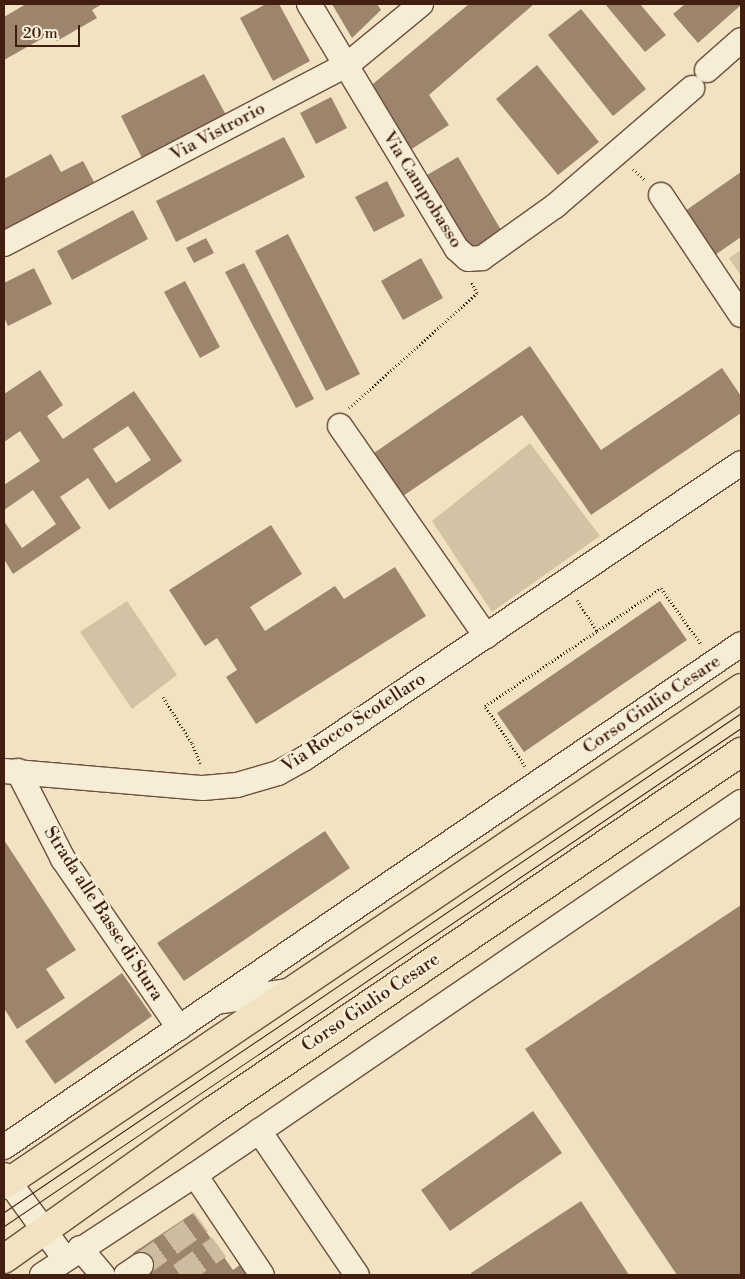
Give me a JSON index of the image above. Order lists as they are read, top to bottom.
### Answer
{
  "streets": {
    "main road": ["Corso Giulio Cesare"],
    "street": [
      "Via Vistrorio",
      "Via Campobasso",
      "Via Rocco Scotellaro",
      "Strada alle Basse di Stura"
    ]
  },
  "crossings": [
    ["Via Vistrorio", "Via Campobasso"],
    ["Corso Giulio Cesare", "Strada alle Basse di Stura"],
    ["Via Rocco Scotellaro", "Strada alle Basse di Stura"]
  ],
  "scale_bar": "20 m"
}
